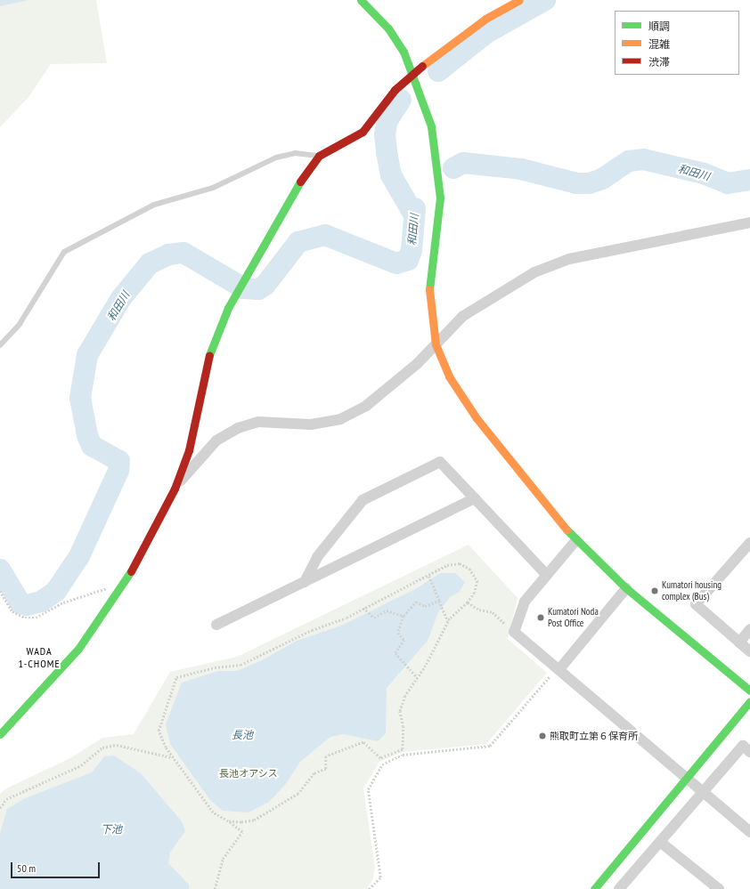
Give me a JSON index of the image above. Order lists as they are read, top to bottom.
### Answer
{
  "districts": ["WADA 1-CHOME"],
  "water": ["和田川", "長池", "下池"],
  "parks": ["長池オアシス"],
  "places": ["Kumatori housing complex (Bus)", "Kumatori Noda Post Office", "熊取町立第６保育所"],
  "legend": ["順調", "混雑", "渋滞"],
  "scale_bar": "50 m"
}
